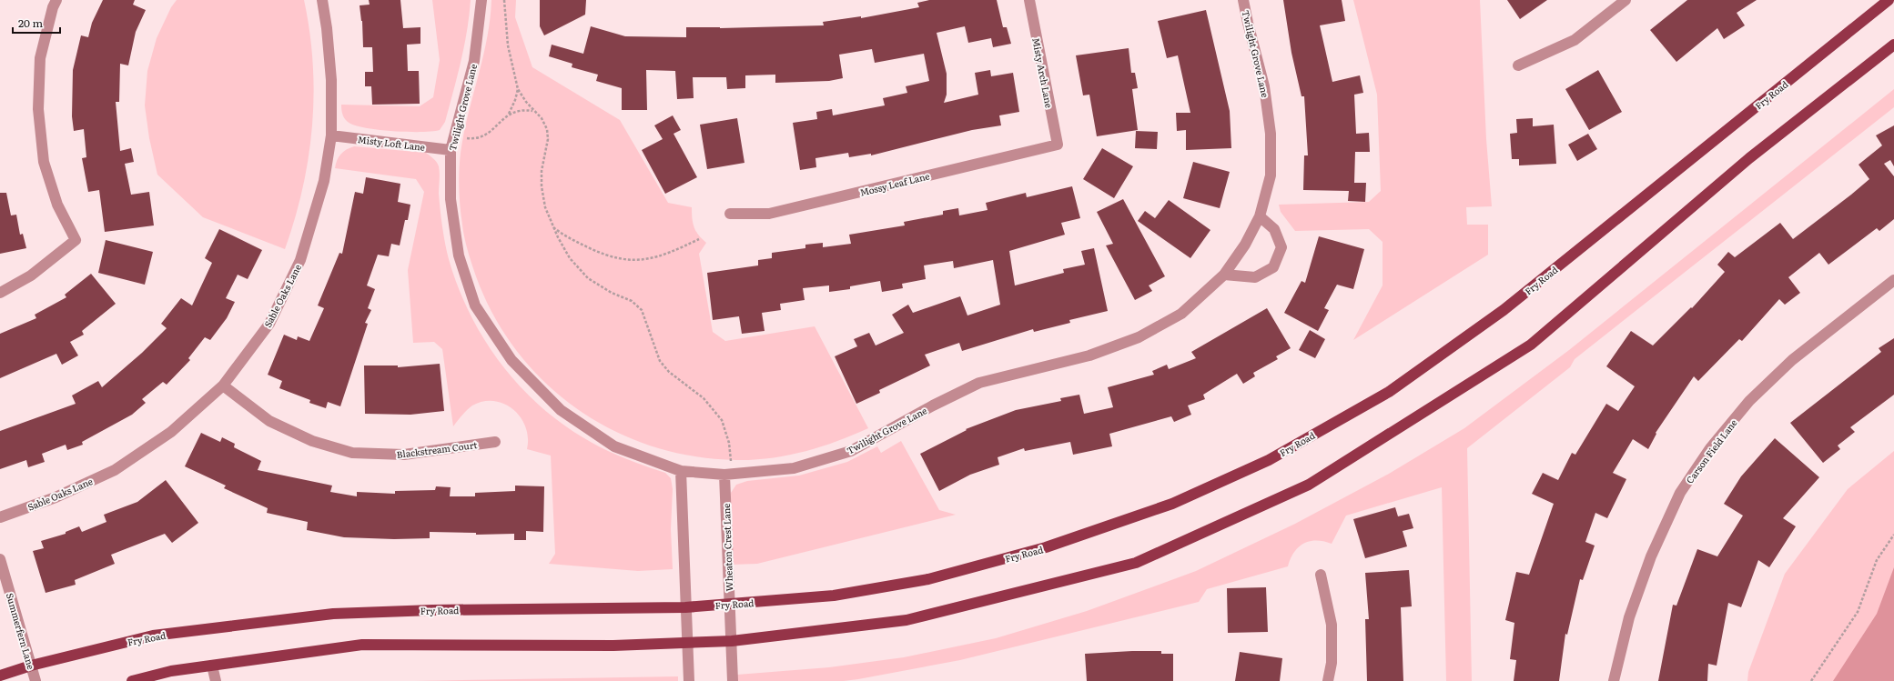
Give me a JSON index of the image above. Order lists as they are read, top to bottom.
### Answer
{
  "streets": {
    "main road": ["Fry Road"],
    "street": [
      "Twilight Grove Lane",
      "Misty Arch Lane",
      "Misty Loft Lane",
      "Mossy Leaf Lane",
      "Sable Oaks Lane",
      "Blackstream Court",
      "Carson Field Lane",
      "Wheaton Crest Lane",
      "Summerfern Lane"
    ]
  },
  "crossings": [
    ["Twilight Grove Lane", "Misty Loft Lane"],
    ["Twilight Grove Lane", "Wheaton Crest Lane"],
    ["Misty Arch Lane", "Mossy Leaf Lane"],
    ["Fry Road", "Wheaton Crest Lane"],
    ["Fry Road", "Summerfern Lane"],
    ["Misty Loft Lane", "Sable Oaks Lane"],
    ["Sable Oaks Lane", "Blackstream Court"]
  ],
  "scale_bar": "20 m"
}
